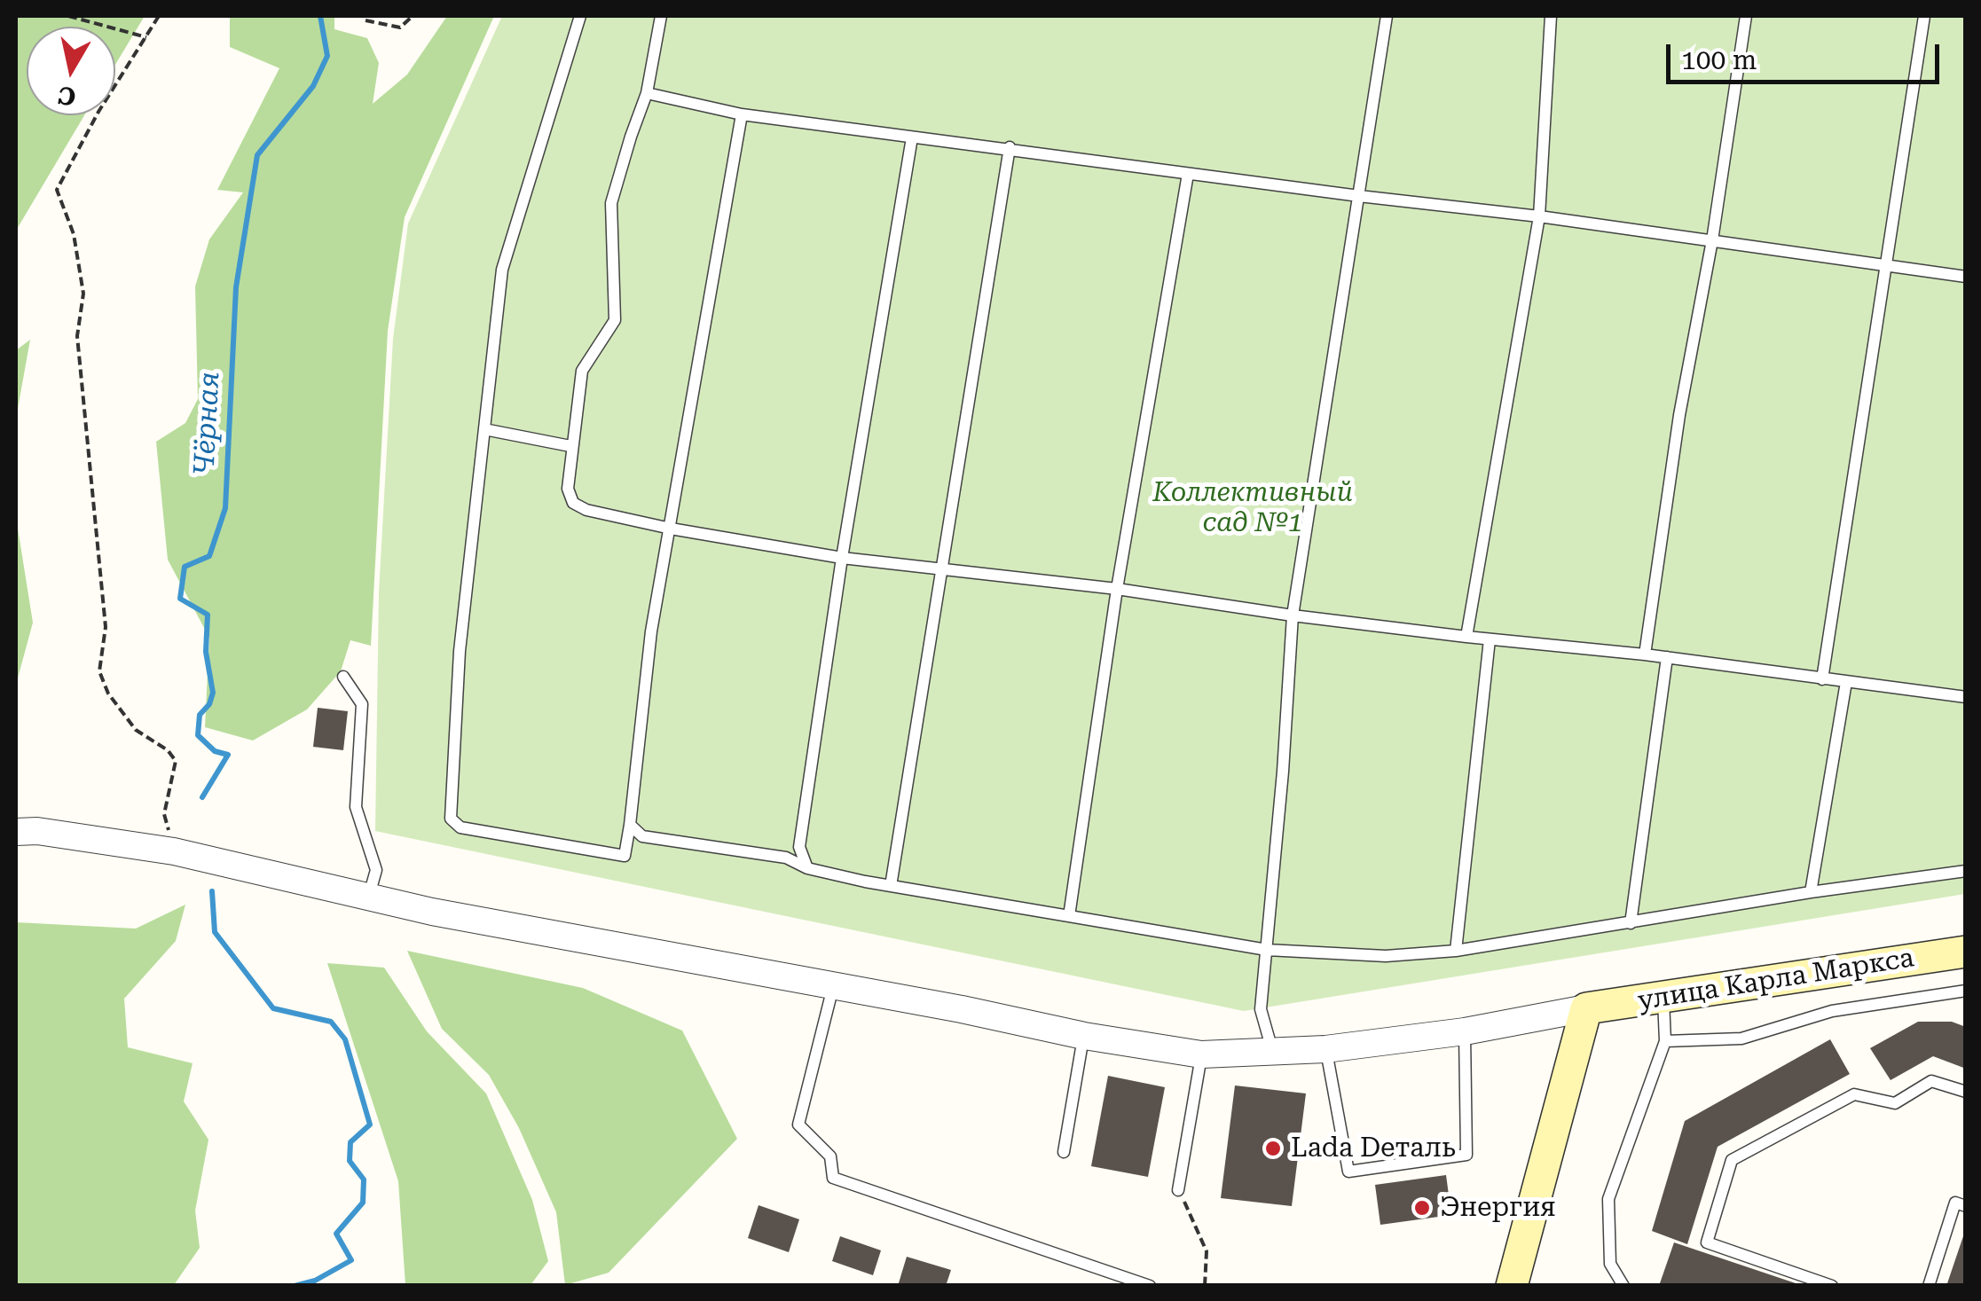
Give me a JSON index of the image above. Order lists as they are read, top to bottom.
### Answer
{
  "streets": {
    "main road": ["улица Карла Маркса"]
  },
  "water": ["Чёрная"],
  "parks": ["Коллективный сад №1"],
  "places": ["Lada Dеталь", "Энергия"],
  "scale_bar": "100 m",
  "north": "bottom"
}
